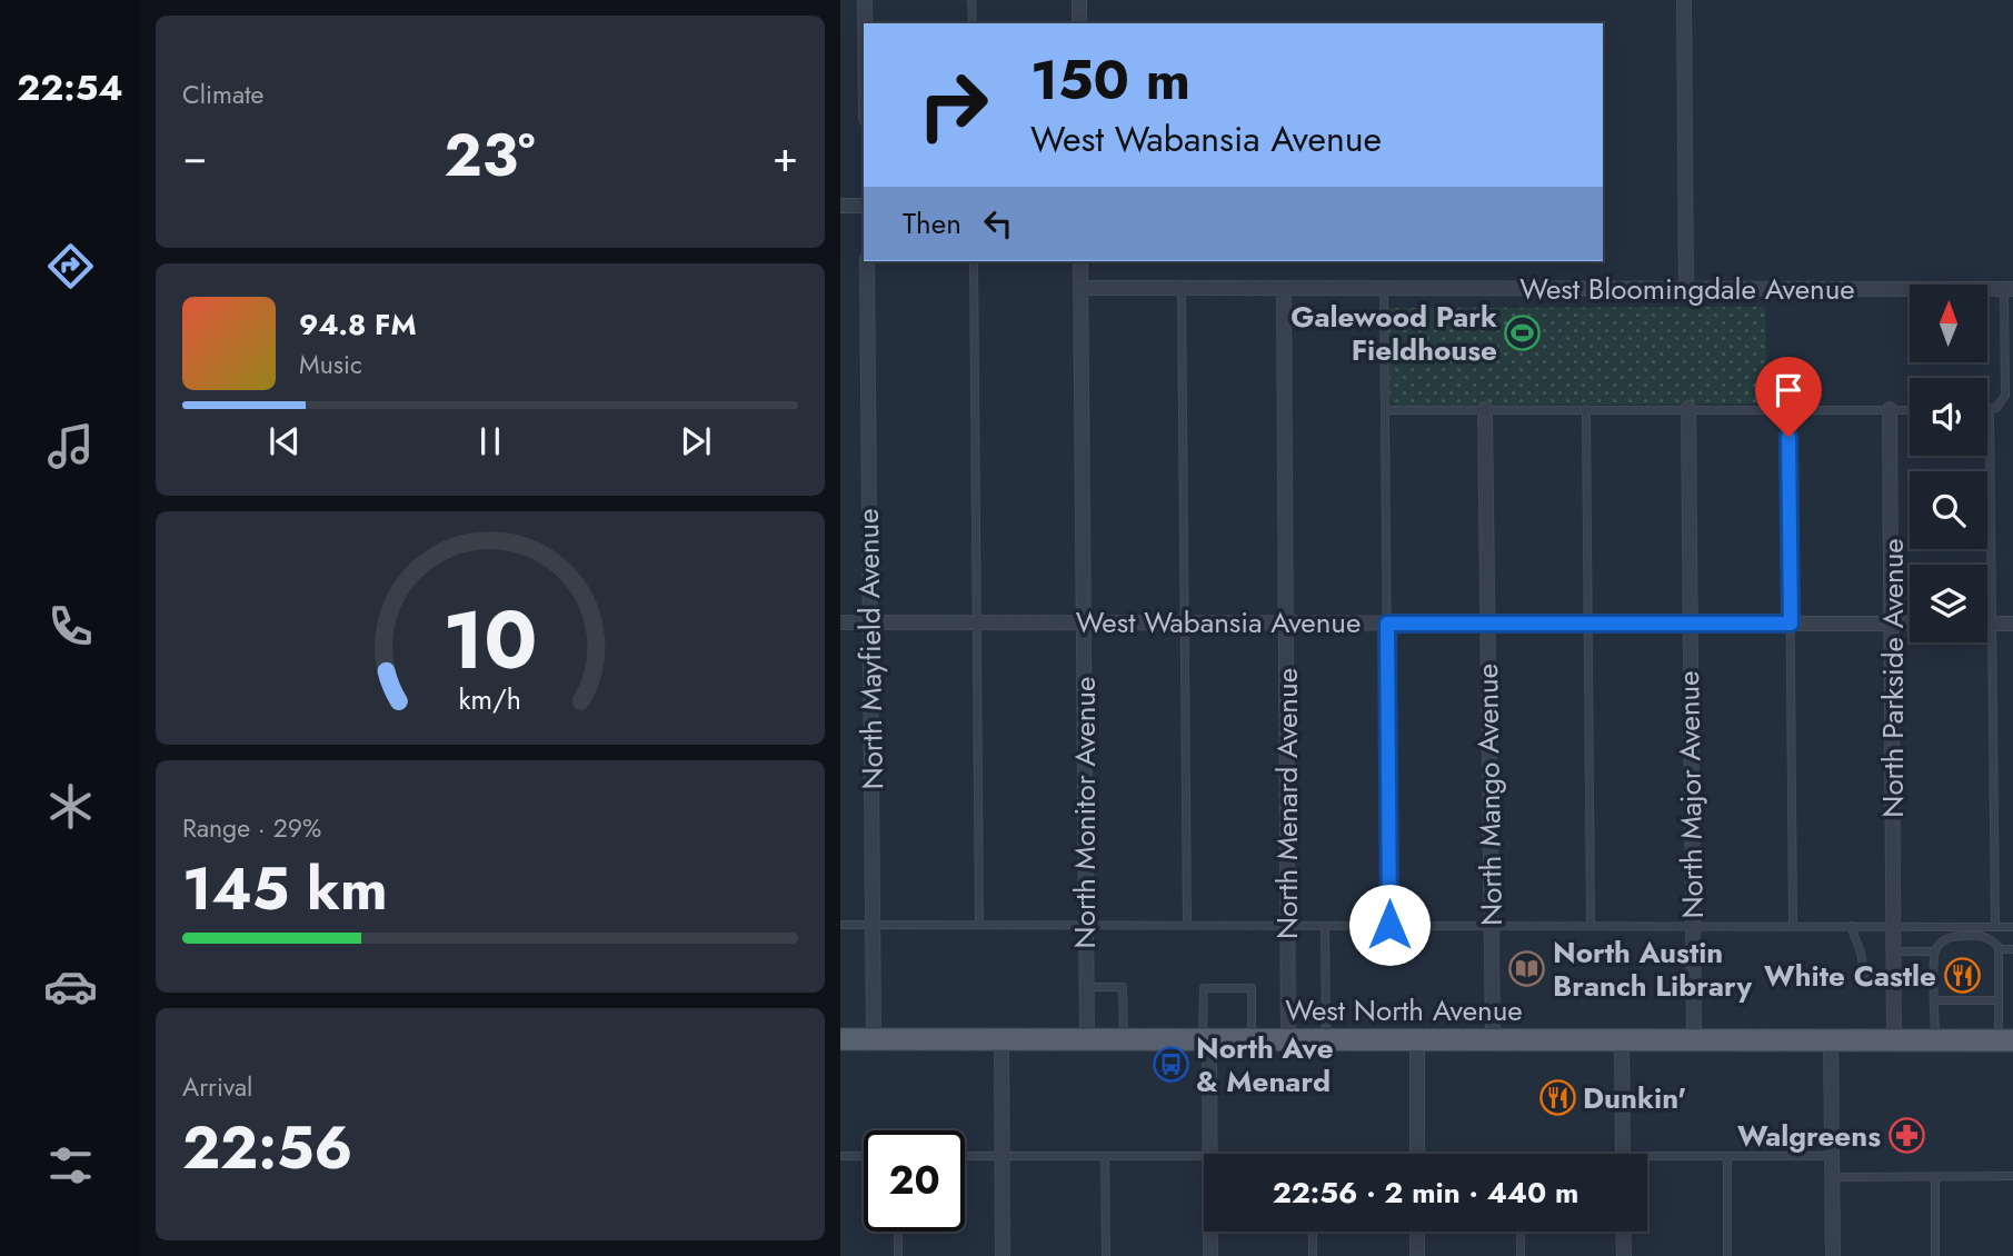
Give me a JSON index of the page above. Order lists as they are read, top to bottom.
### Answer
{
  "streets": {
    "main road": ["West North Avenue"],
    "street": [
      "West Bloomingdale Avenue",
      "West Wabansia Avenue",
      "North Mayfield Avenue",
      "North Parkside Avenue",
      "North Mango Avenue",
      "North Major Avenue",
      "North Menard Avenue",
      "North Monitor Avenue"
    ]
  },
  "crossings": [
    ["West Bloomingdale Avenue", "North Menard Avenue"],
    ["West Bloomingdale Avenue", "North Monitor Avenue"],
    ["West Wabansia Avenue", "North Mayfield Avenue"],
    ["West Wabansia Avenue", "North Parkside Avenue"],
    ["West Wabansia Avenue", "North Mango Avenue"],
    ["West Wabansia Avenue", "North Major Avenue"],
    ["West Wabansia Avenue", "North Menard Avenue"],
    ["West Wabansia Avenue", "North Monitor Avenue"],
    ["North Mayfield Avenue", "West North Avenue"],
    ["North Parkside Avenue", "West North Avenue"],
    ["North Mango Avenue", "West North Avenue"],
    ["North Major Avenue", "West North Avenue"],
    ["North Menard Avenue", "West North Avenue"],
    ["North Monitor Avenue", "West North Avenue"]
  ],
  "places": {
    "sports": ["Galewood Park Fieldhouse"],
    "library": ["North Austin Branch Library"],
    "restaurant": ["White Castle", "Dunkin'"],
    "bus stop": ["North Ave & Menard"],
    "pharmacy": ["Walgreens"]
  },
  "north": "top",
  "page": {
    "tabs": "22:54",
    "tile": [
      "Climate",
      ["Range · 29%", "145 km"],
      ["Arrival", "22:56"]
    ],
    "turn": ["150 m", "West Wabansia Avenue"],
    "heat": ["−", "23°", "+"],
    "then": "Then",
    "song": ["94.8 FM", "Music"],
    "limit": "20",
    "trip": "22:56 · 2 min · 440 m",
    "gauge": ["10", "km/h"]
  }
}
